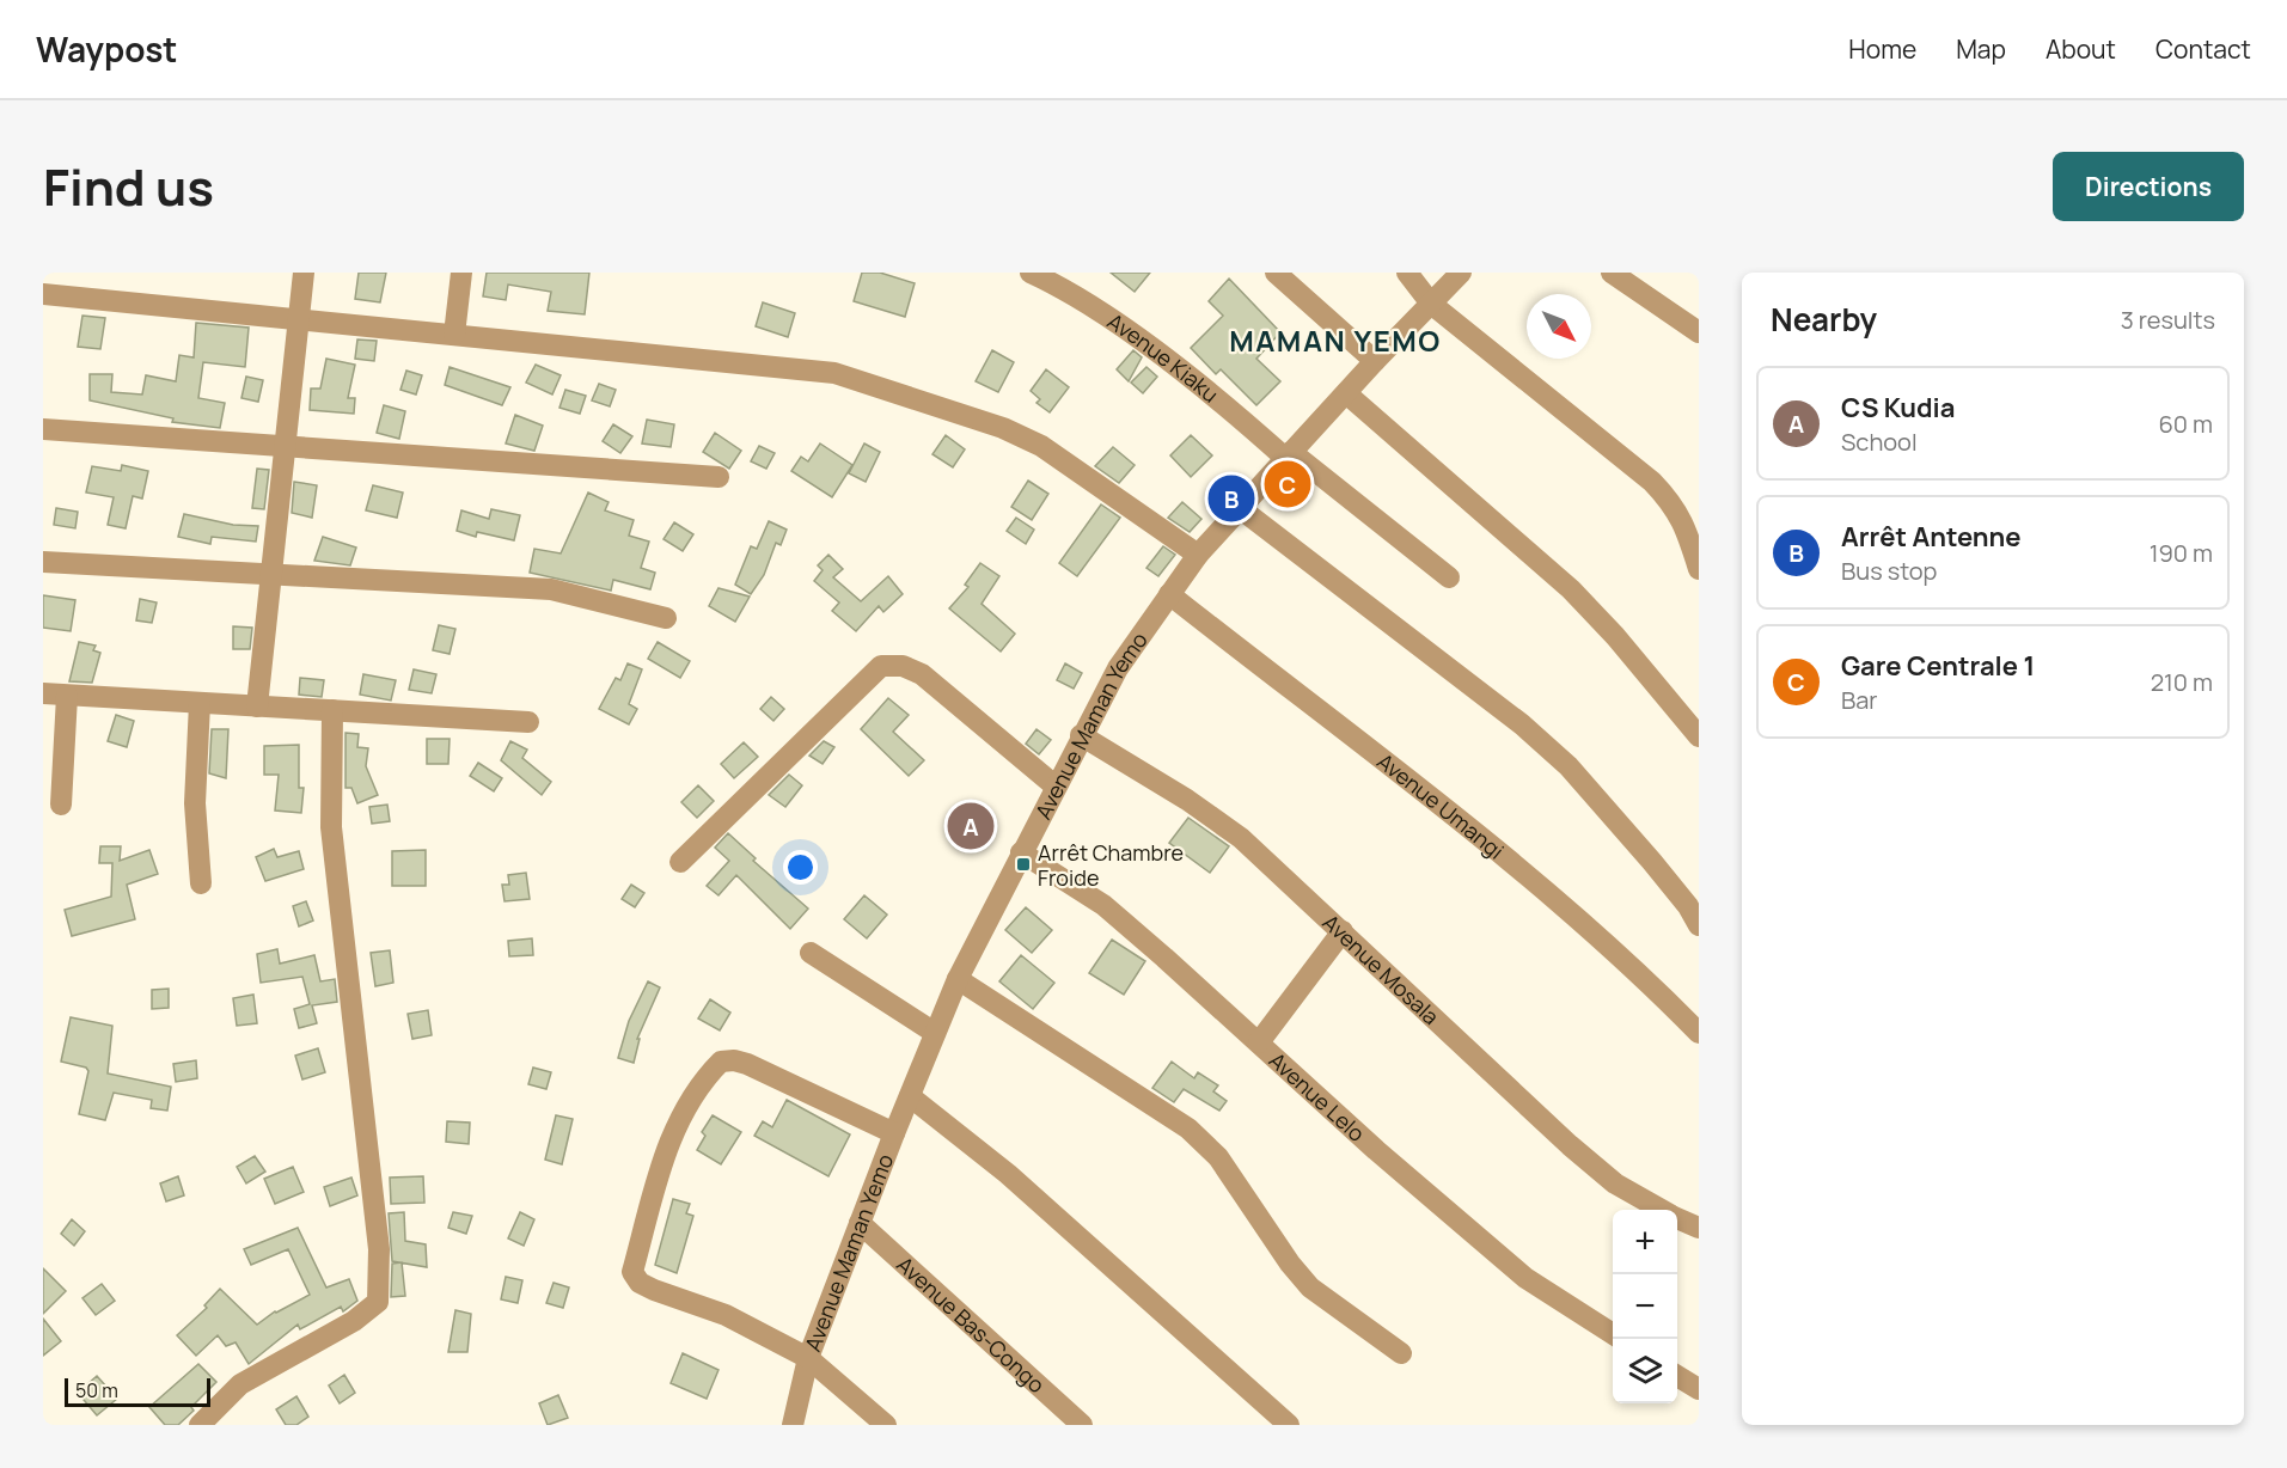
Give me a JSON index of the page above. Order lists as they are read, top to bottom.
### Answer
{
  "streets": {
    "street": [
      "Avenue Kiaku",
      "Avenue Maman Yemo",
      "Avenue Umangi",
      "Avenue Mosala",
      "Avenue Lelo",
      "Avenue Bas-Congo"
    ]
  },
  "crossings": [
    ["Avenue Kiaku", "Avenue Maman Yemo"],
    ["Avenue Maman Yemo", "Avenue Umangi"],
    ["Avenue Maman Yemo", "Avenue Mosala"],
    ["Avenue Maman Yemo", "Avenue Lelo"],
    ["Avenue Maman Yemo", "Avenue Bas-Congo"]
  ],
  "districts": ["MAMAN YEMO"],
  "places": {
    "transit": ["Arrêt Chambre Froide"]
  },
  "scale_bar": "50 m",
  "north": "bottom right",
  "page": {
    "header": "Waypost",
    "nav": [
      "Home",
      "Map",
      "About",
      "Contact"
    ],
    "title": "Find us",
    "buttons": "Directions",
    "heading": ["Nearby", "3 results"],
    "list": [
      {
        "mark": "A",
        "name": "CS Kudia",
        "note": "School",
        "value": "60 m"
      },
      {
        "mark": "B",
        "name": "Arrêt Antenne",
        "note": "Bus stop",
        "value": "190 m"
      },
      {
        "mark": "C",
        "name": "Gare Centrale 1",
        "note": "Bar",
        "value": "210 m"
      }
    ],
    "pins": ["C", "B", "A"],
    "map_buttons": ["+", "−"],
    "scale": "50 m"
  }
}
